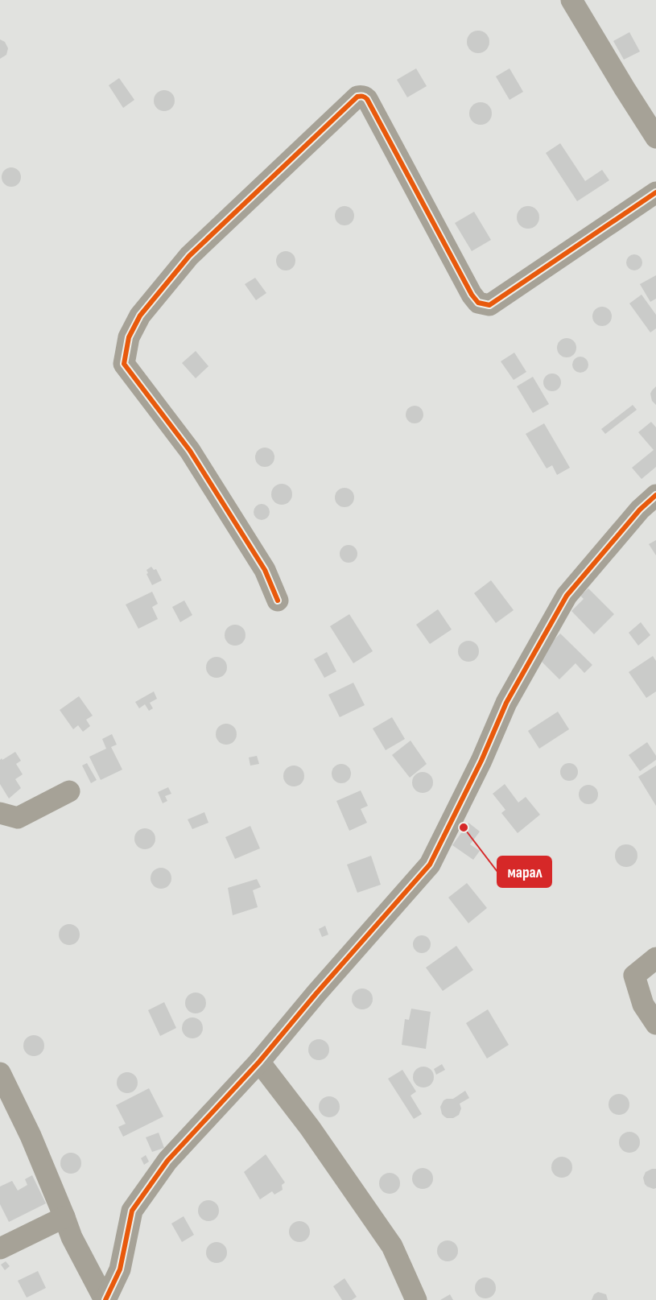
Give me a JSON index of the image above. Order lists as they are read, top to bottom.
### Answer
{
  "places": ["марал"]
}
